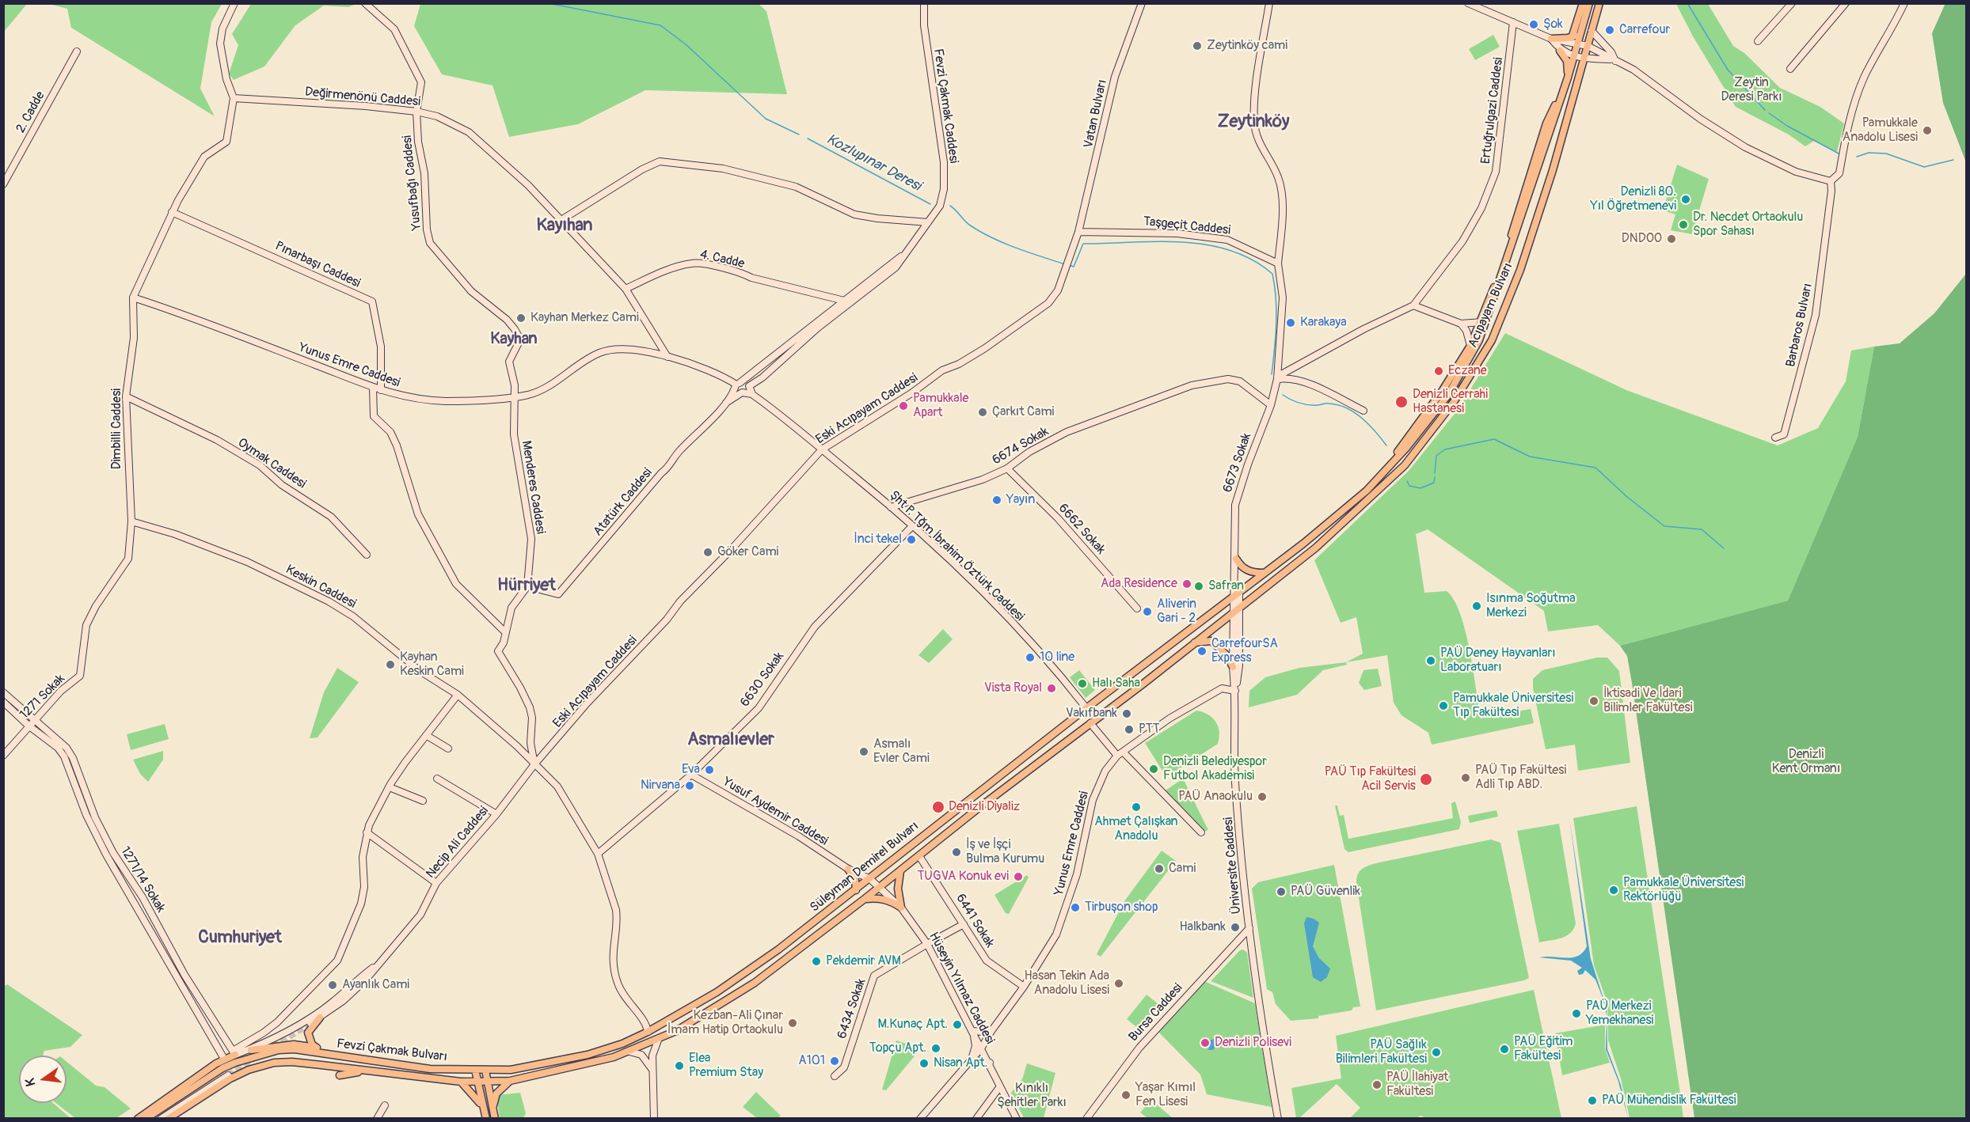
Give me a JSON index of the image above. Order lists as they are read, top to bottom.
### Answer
{
  "streets": {
    "main road": ["Acıpayam Bulvarı", "Süleyman Demirel Bulvarı", "Fevzi Çakmak Bulvarı"],
    "street": [
      "Değirmenönü Caddesi",
      "Fevzi Çakmak Caddesi",
      "Ertuğrulgazi Caddesi",
      "2. Cadde",
      "Vatan Bulvarı",
      "Yusufbağı Caddesi",
      "Taşgeçit Caddesi",
      "4. Cadde",
      "Pınarbaşı Caddesi",
      "Barbaros Bulvarı",
      "Yunus Emre Caddesi",
      "Eski Acıpayam Caddesi",
      "Dimbilli Caddesi",
      "6674 Sokak",
      "6673 Sokak",
      "Oymak Caddesi",
      "Menderes Caddesi",
      "Atatürk Caddesi",
      "6662 Sokak",
      "Şht P. Tğm İbrahim Öztürk Caddesi",
      "Keskin Caddesi",
      "6630 Sokak",
      "1271 Sokak",
      "Yusuf Aydemir Caddesi",
      "Necip Ali Caddesi",
      "Üniversite Caddesi",
      "1271/14 Sokak",
      "6441 Sokak",
      "Hüseyin Yılmaz Caddesi",
      "6434 Sokak",
      "Bursa Caddesi"
    ]
  },
  "crossings": [
    ["Değirmenönü Caddesi", "Yusufbağı Caddesi"],
    ["Değirmenönü Caddesi", "4. Cadde"],
    ["Değirmenönü Caddesi", "Yunus Emre Caddesi"],
    ["Değirmenönü Caddesi", "Dimbilli Caddesi"],
    ["Ertuğrulgazi Caddesi", "6673 Sokak"],
    ["Vatan Bulvarı", "Taşgeçit Caddesi"],
    ["Vatan Bulvarı", "Eski Acıpayam Caddesi"],
    ["Yusufbağı Caddesi", "Yunus Emre Caddesi"],
    ["Yusufbağı Caddesi", "Menderes Caddesi"],
    ["Taşgeçit Caddesi", "Eski Acıpayam Caddesi"],
    ["Taşgeçit Caddesi", "6673 Sokak"],
    ["Pınarbaşı Caddesi", "Yunus Emre Caddesi"],
    ["Pınarbaşı Caddesi", "Dimbilli Caddesi"],
    ["Acıpayam Bulvarı", "6673 Sokak"],
    ["Acıpayam Bulvarı", "Üniversite Caddesi"],
    ["Acıpayam Bulvarı", "Süleyman Demirel Bulvarı"],
    ["Yunus Emre Caddesi", "Dimbilli Caddesi"],
    ["Yunus Emre Caddesi", "Menderes Caddesi"],
    ["Yunus Emre Caddesi", "Şht P. Tğm İbrahim Öztürk Caddesi"],
    ["Yunus Emre Caddesi", "Üniversite Caddesi"],
    ["Yunus Emre Caddesi", "6441 Sokak"],
    ["Yunus Emre Caddesi", "Hüseyin Yılmaz Caddesi"],
    ["Eski Acıpayam Caddesi", "Şht P. Tğm İbrahim Öztürk Caddesi"],
    ["Eski Acıpayam Caddesi", "Keskin Caddesi"],
    ["Eski Acıpayam Caddesi", "Necip Ali Caddesi"],
    ["Dimbilli Caddesi", "Oymak Caddesi"],
    ["Dimbilli Caddesi", "Keskin Caddesi"],
    ["Dimbilli Caddesi", "1271 Sokak"],
    ["6674 Sokak", "6673 Sokak"],
    ["6674 Sokak", "6662 Sokak"],
    ["6674 Sokak", "Şht P. Tğm İbrahim Öztürk Caddesi"],
    ["6673 Sokak", "Üniversite Caddesi"],
    ["6673 Sokak", "Süleyman Demirel Bulvarı"],
    ["Menderes Caddesi", "Atatürk Caddesi"],
    ["Şht P. Tğm İbrahim Öztürk Caddesi", "6630 Sokak"],
    ["Şht P. Tğm İbrahim Öztürk Caddesi", "Süleyman Demirel Bulvarı"],
    ["Keskin Caddesi", "6630 Sokak"],
    ["Keskin Caddesi", "Süleyman Demirel Bulvarı"],
    ["Keskin Caddesi", "Fevzi Çakmak Bulvarı"],
    ["6630 Sokak", "Yusuf Aydemir Caddesi"],
    ["1271 Sokak", "1271/14 Sokak"],
    ["Yusuf Aydemir Caddesi", "Süleyman Demirel Bulvarı"],
    ["Yusuf Aydemir Caddesi", "Hüseyin Yılmaz Caddesi"],
    ["Necip Ali Caddesi", "1271/14 Sokak"],
    ["Üniversite Caddesi", "Süleyman Demirel Bulvarı"],
    ["Üniversite Caddesi", "Bursa Caddesi"],
    ["Süleyman Demirel Bulvarı", "6441 Sokak"],
    ["Süleyman Demirel Bulvarı", "Hüseyin Yılmaz Caddesi"],
    ["Süleyman Demirel Bulvarı", "Fevzi Çakmak Bulvarı"],
    ["6441 Sokak", "6434 Sokak"],
    ["Hüseyin Yılmaz Caddesi", "6434 Sokak"]
  ],
  "districts": [
    "Zeytinköy",
    "Kayıhan",
    "Kayhan",
    "Hürriyet",
    "Asmalıevler",
    "Cumhuriyet"
  ],
  "water": ["Kozlupınar Deresi"],
  "parks": ["Zeytin Deresi Parkı", "Denizli Kent Ormanı", "Kınıklı Şehitler Parkı"],
  "places": [
    "Şok",
    "Carrefour",
    "Zeytinköy cami",
    "Pamukkale Anadolu Lisesi",
    "Denizli 80. Yıl Öğretmenevi",
    "Dr. Necdet Ortaokulu Spor Sahası",
    "DNDOO",
    "Kayhan Merkez Cami",
    "Karakaya",
    "Eczane",
    "Denizli Cerrahi Hastanesi",
    "Pamukkale Apart",
    "Çarkıt Cami",
    "Yayın",
    "İnci tekel",
    "Göker Cami",
    "Ada Residence",
    "Safran",
    "Isınma Soğutma Merkezi",
    "Aliverin Gari - 2",
    "CarrefourSA Express",
    "10 line",
    "PAÜ Deney Hayvanları Laboratuarı",
    "Kayhan Keskin Cami",
    "Halı Saha",
    "Vista Royal",
    "İktisadi Ve İdari Bilimler Fakültesi",
    "Pamukkale Üniversitesi Tıp Fakültesi",
    "Vakıfbank",
    "PTT",
    "Asmalı Evler Cami",
    "Denizli Belediyespor Futbol Akademisi",
    "Eva",
    "PAÜ Tıp Fakültesi Adli Tıp ABD.",
    "PAÜ Tıp Fakültesi Acil Servis",
    "Nirvana",
    "PAÜ Anaokulu",
    "Denizli Diyaliz",
    "Ahmet Çalışkan Anadolu",
    "İş ve İşçi Bulma Kurumu",
    "Cami",
    "TUGVA Konuk evi",
    "Pamukkale Üniversitesi Rektörlüğü",
    "PAÜ Güvenlik",
    "Tirbuşon shop",
    "Halkbank",
    "Pekdemir AVM",
    "Hasan Tekin Ada Anadolu Lisesi",
    "Ayanlık Cami",
    "PAÜ Merkezi Yemekhanesi",
    "Kezban-Ali Çınar İmam Hatip Ortaokulu",
    "M.Kunaç Apt.",
    "Denizli Polisevi",
    "Topçu Apt.",
    "PAÜ Eğitim Fakültesi",
    "PAÜ Sağlık Bilimleri Fakültesi",
    "A101",
    "Nisan Apt.",
    "Elea Premium Stay",
    "PAÜ İlahiyat Fakültesi",
    "Yaşar Kımıl Fen Lisesi",
    "PAÜ Mühendislik Fakültesi"
  ],
  "north": "left"
}
